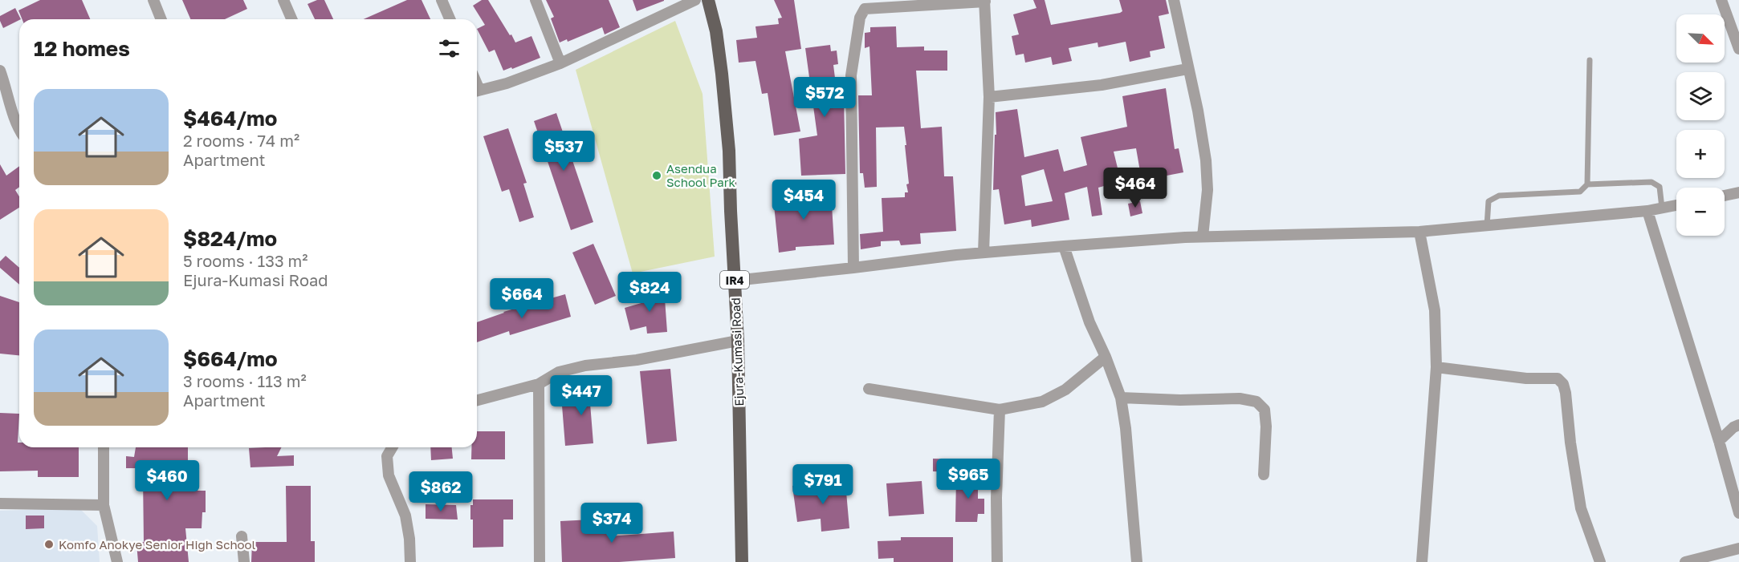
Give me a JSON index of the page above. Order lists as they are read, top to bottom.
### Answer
{
  "streets": {
    "main road": ["IR4", "Ejura-Kumasi Road"]
  },
  "places": ["Asendua School Park", "Komfo Anokye Senior High School"],
  "north": "bottom right",
  "page": {
    "map_buttons": ["+", "−"],
    "heading": "12 homes",
    "price": [
      "$572",
      "$537",
      "$464",
      "$454",
      "$824",
      "$664",
      "$447",
      "$965",
      "$460",
      "$791",
      "$862",
      "$374"
    ],
    "list": [
      {
        "name": "$464/mo",
        "note": "2 rooms · 74 m² · Apartment"
      },
      {
        "name": "$824/mo",
        "note": "5 rooms · 133 m² · Ejura-Kumasi Road"
      },
      {
        "name": "$664/mo",
        "note": "3 rooms · 113 m² · Apartment"
      }
    ]
  }
}
